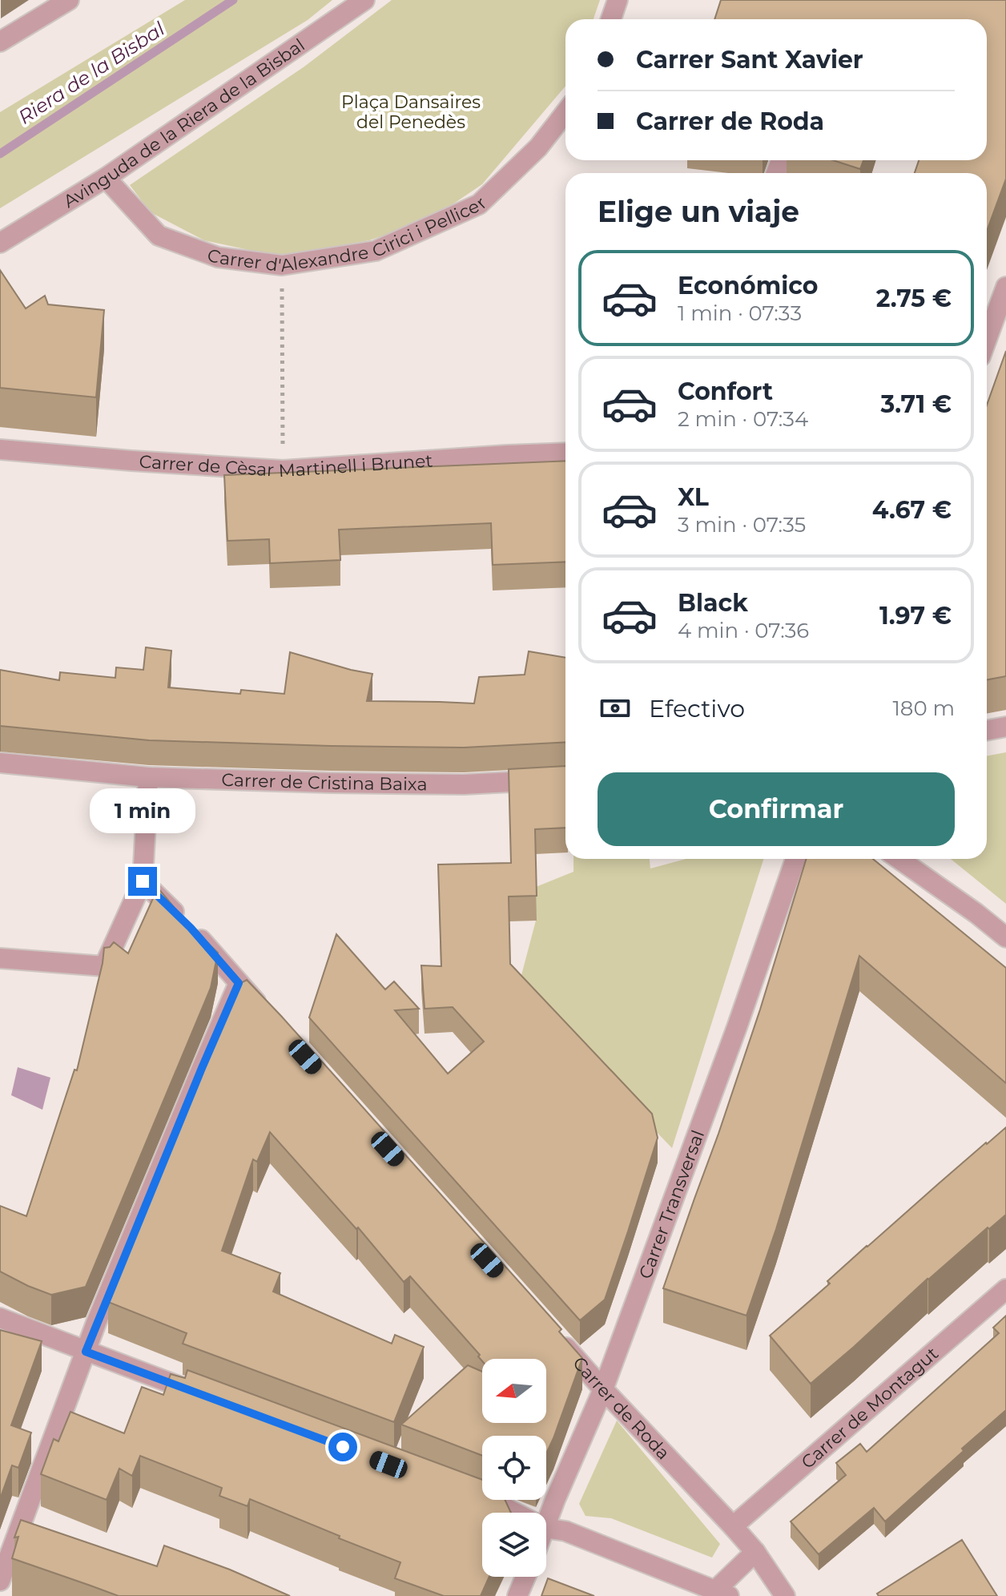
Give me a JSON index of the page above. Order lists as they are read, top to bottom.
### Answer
{
  "streets": {
    "street": [
      "Avinguda de la Riera de la Bisbal",
      "Carrer d'Alexandre Cirici i Pellicer",
      "Carrer de Cèsar Martinell i Brunet",
      "Carrer de Cristina Baixa",
      "Carrer Transversal",
      "Carrer de Roda",
      "Carrer de Montagut"
    ]
  },
  "crossings": [
    ["Avinguda de la Riera de la Bisbal", "Carrer d'Alexandre Cirici i Pellicer"],
    ["Carrer Transversal", "Carrer de Roda"],
    ["Carrer de Roda", "Carrer de Montagut"]
  ],
  "water": ["Riera de la Bisbal"],
  "parks": ["Plaça Dansaires del Penedès"],
  "north": "left",
  "page": {
    "banner": ["Carrer Sant Xavier", "Carrer de Roda"],
    "heading": "Elige un viaje",
    "list": [
      {
        "name": "Económico",
        "note": "1 min · 07:33",
        "value": "2.75 €"
      },
      {
        "name": "Confort",
        "note": "2 min · 07:34",
        "value": "3.71 €"
      },
      {
        "name": "XL",
        "note": "3 min · 07:35",
        "value": "4.67 €"
      },
      {
        "name": "Black",
        "note": "4 min · 07:36",
        "value": "1.97 €"
      }
    ],
    "pay": ["Efectivo", "180 m"],
    "buttons": "Confirmar",
    "bubble": "1 min"
  }
}
